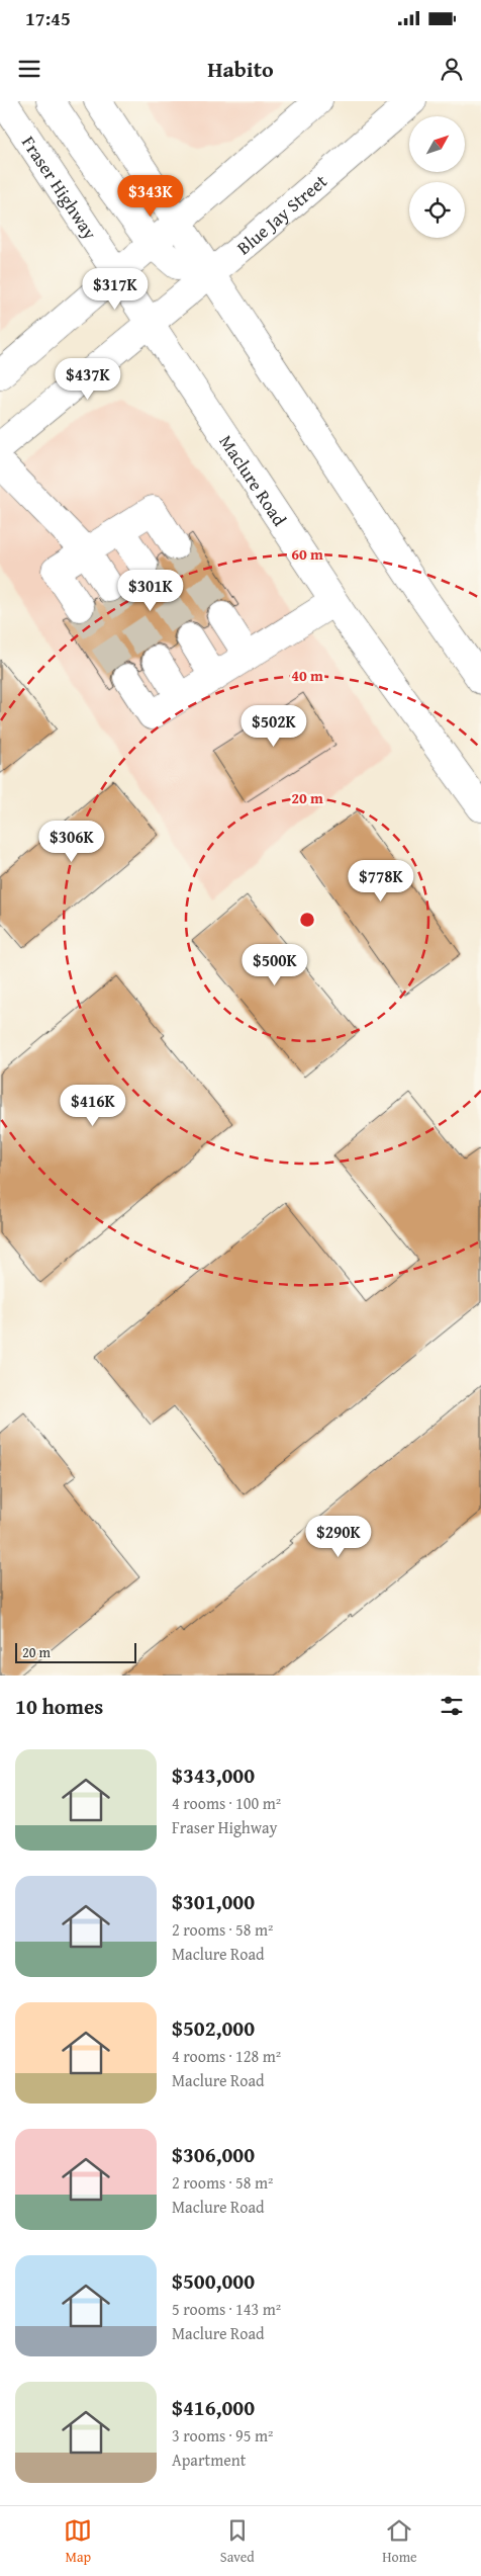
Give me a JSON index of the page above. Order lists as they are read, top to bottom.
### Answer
{
  "streets": {
    "main road": ["Fraser Highway", "Blue Jay Street", "Maclure Road"]
  },
  "crossings": [
    ["Fraser Highway", "Maclure Road"],
    ["Blue Jay Street", "Maclure Road"]
  ],
  "scale_bar": "20 m",
  "north": "top right",
  "page": {
    "status": "17:45",
    "header": "Habito",
    "price": [
      "$343K",
      "$317K",
      "$437K",
      "$301K",
      "$502K",
      "$306K",
      "$778K",
      "$500K",
      "$416K",
      "$290K"
    ],
    "scale": "20 m",
    "heading": "10 homes",
    "list": [
      {
        "name": "$343,000",
        "note": "4 rooms · 100 m² · Fraser Highway"
      },
      {
        "name": "$301,000",
        "note": "2 rooms · 58 m² · Maclure Road"
      },
      {
        "name": "$502,000",
        "note": "4 rooms · 128 m² · Maclure Road"
      },
      {
        "name": "$306,000",
        "note": "2 rooms · 58 m² · Maclure Road"
      },
      {
        "name": "$500,000",
        "note": "5 rooms · 143 m² · Maclure Road"
      },
      {
        "name": "$416,000",
        "note": "3 rooms · 95 m² · Apartment"
      }
    ],
    "tabs": ["Map", "Saved", "Home"]
  },
  "rings": ["60 m", "40 m", "20 m"]
}
